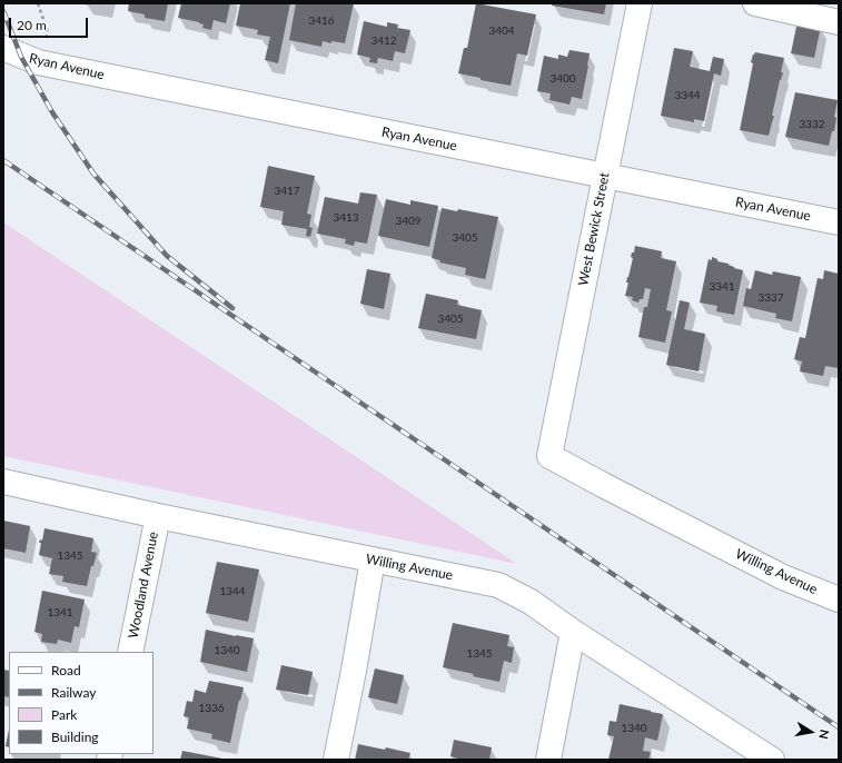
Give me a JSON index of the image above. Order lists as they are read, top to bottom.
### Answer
{
  "streets": {
    "street": [
      "Ryan Avenue",
      "West Bewick Street",
      "Willing Avenue",
      "Woodland Avenue"
    ]
  },
  "crossings": [
    ["Ryan Avenue", "West Bewick Street"],
    ["West Bewick Street", "Willing Avenue"],
    ["Willing Avenue", "Woodland Avenue"]
  ],
  "house_numbers": [
    "3416",
    "3404",
    "3412",
    "3400",
    "3344",
    "3332",
    "3417",
    "3413",
    "3409",
    "3405",
    "3341",
    "3337",
    "3405",
    "1345",
    "1344",
    "1341",
    "1340",
    "1345",
    "1336",
    "1340"
  ],
  "legend": [
    "Road",
    "Railway",
    "Park",
    "Building"
  ],
  "scale_bar": "20 m",
  "north": "right"
}
